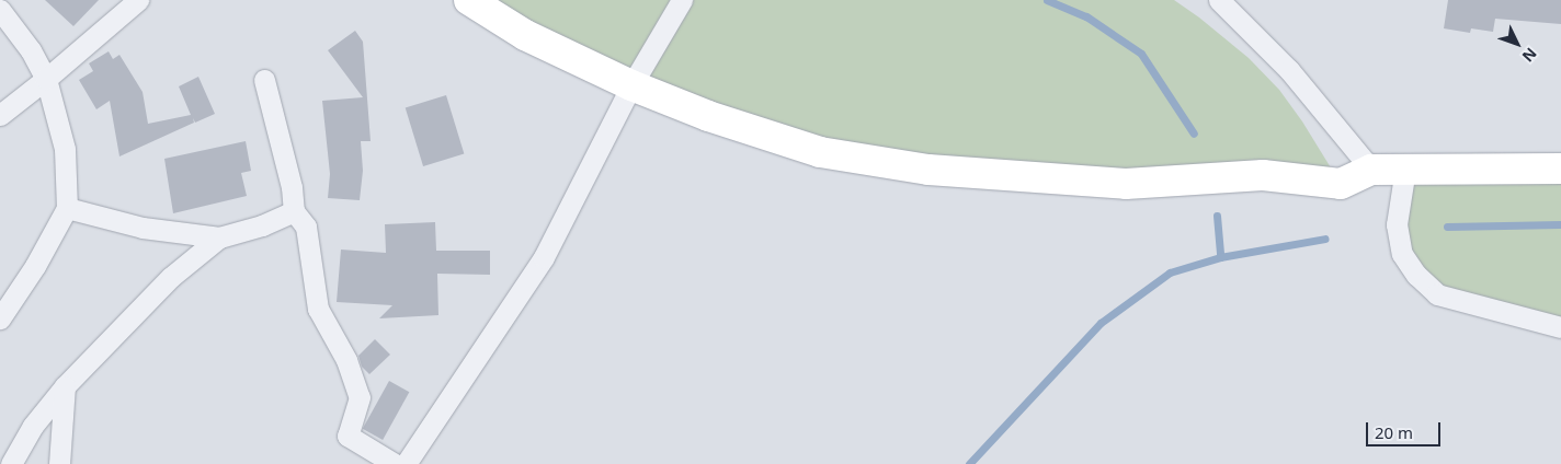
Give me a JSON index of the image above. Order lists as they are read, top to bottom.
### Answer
{
  "scale_bar": "20 m",
  "north": "bottom right"
}
